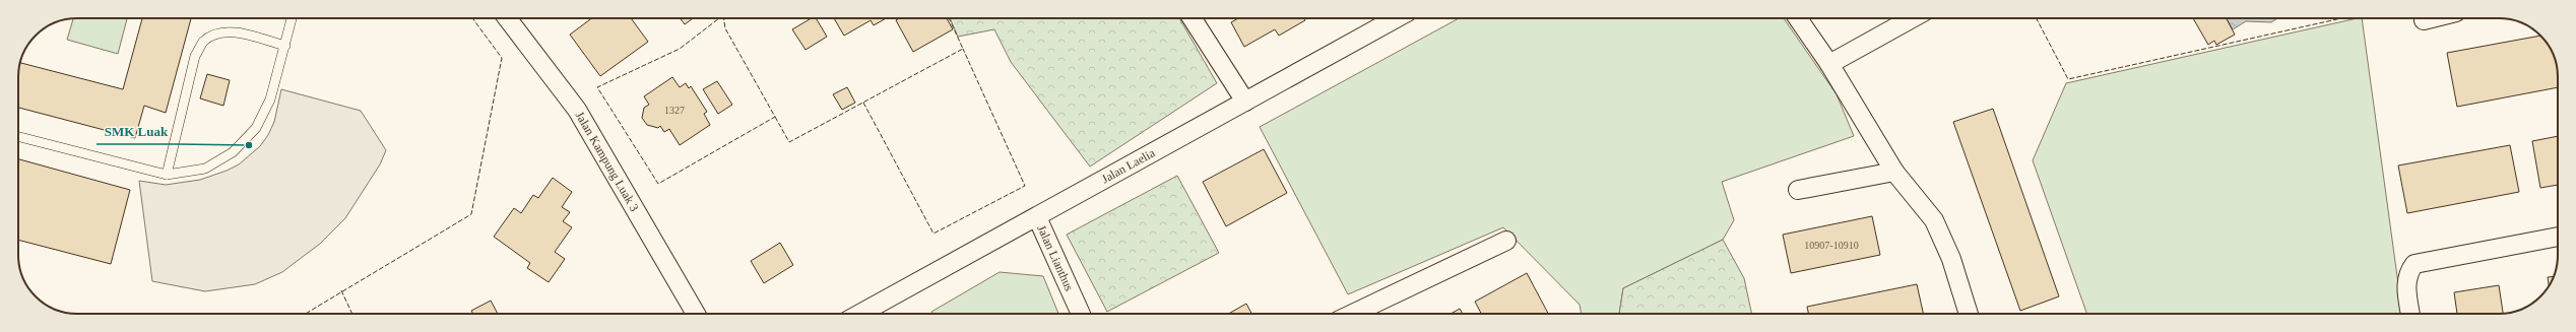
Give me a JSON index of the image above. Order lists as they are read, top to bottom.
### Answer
{
  "streets": {
    "street": ["Jalan Kampung Luak 3", "Jalan Laelia", "Jalan Lianthus"]
  },
  "crossings": [
    ["Jalan Laelia", "Jalan Lianthus"]
  ],
  "places": ["SMK Luak"],
  "house_numbers": ["1327", "10907-10910"]
}
